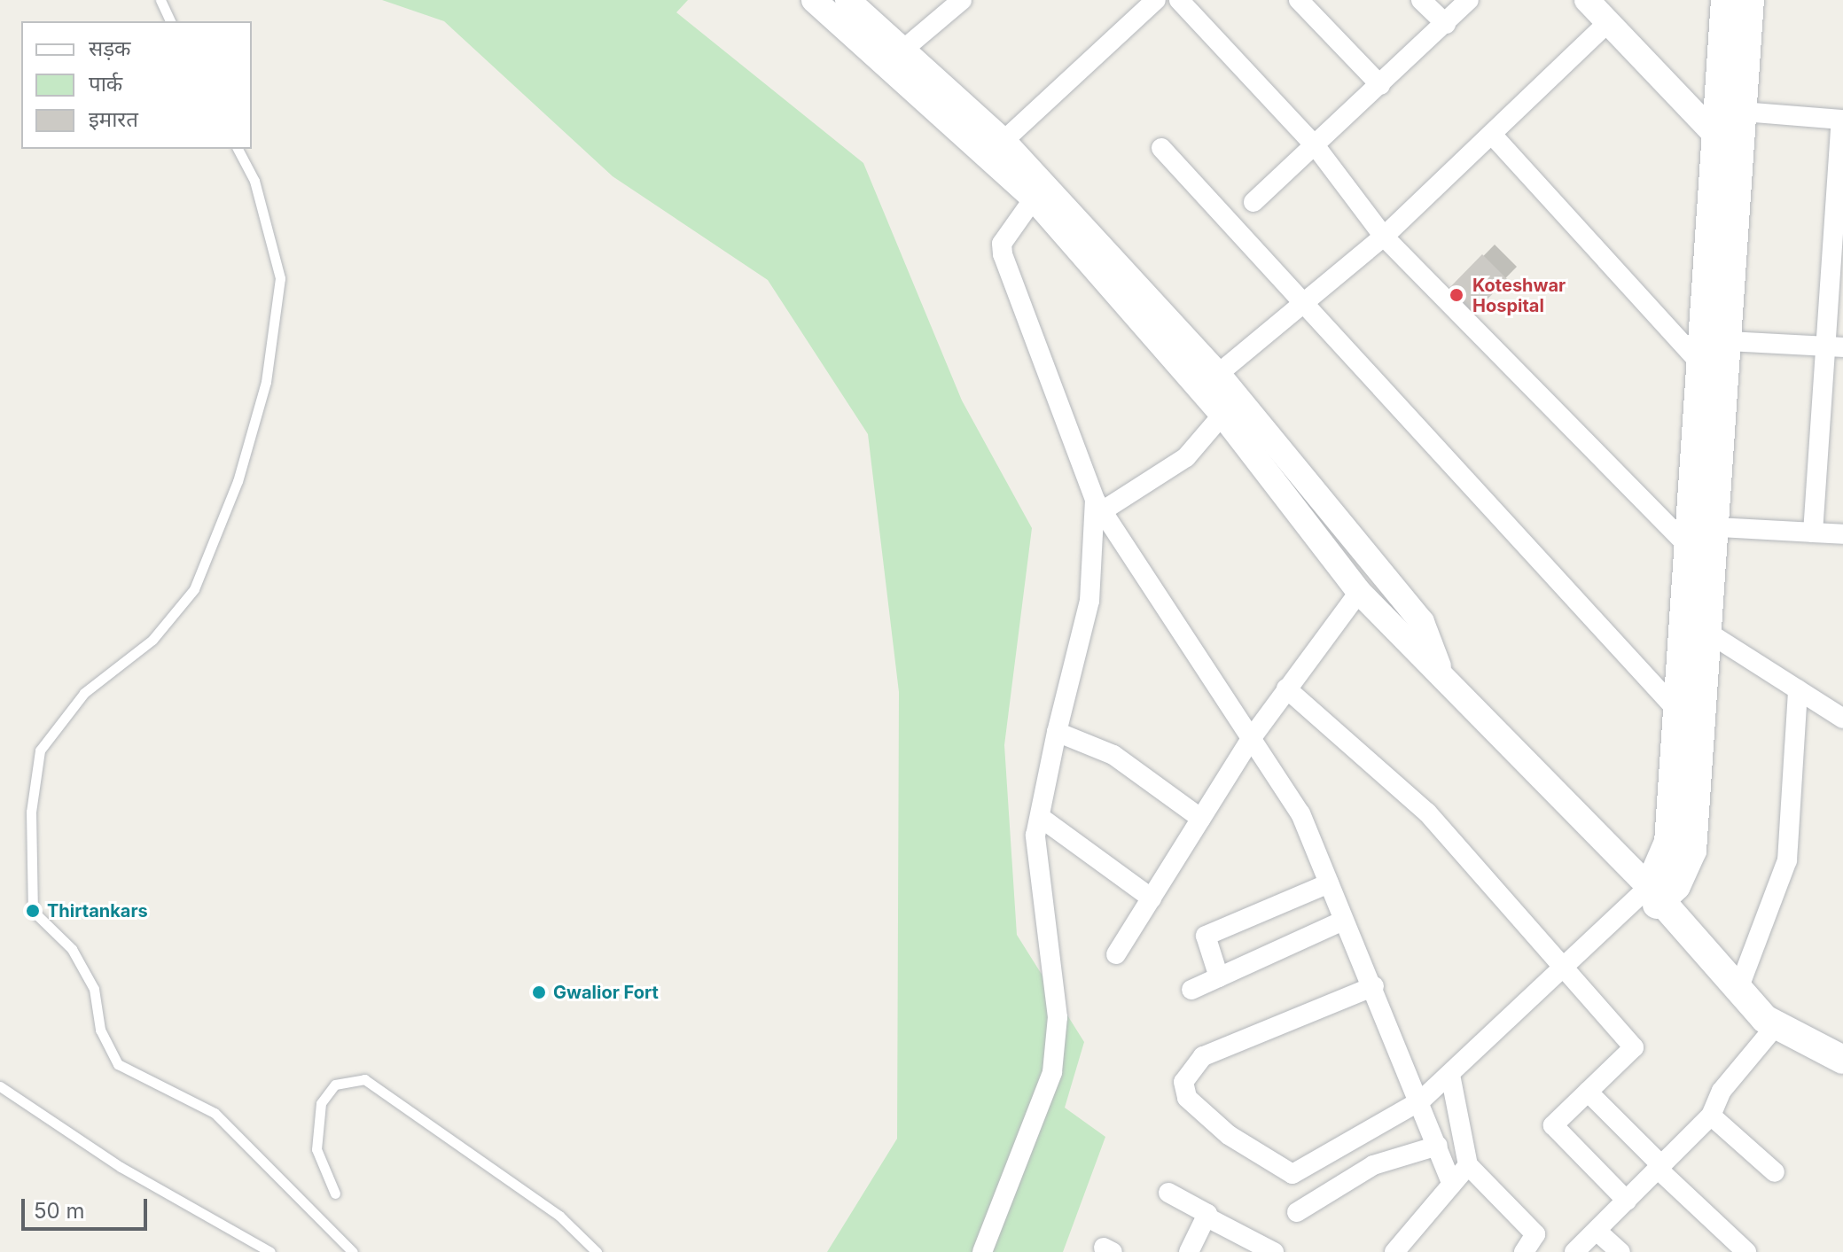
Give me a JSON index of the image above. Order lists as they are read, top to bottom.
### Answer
{
  "places": ["Koteshwar Hospital", "Thirtankars", "Gwalior Fort"],
  "legend": ["सड़क", "पार्क", "इमारत"],
  "scale_bar": "50 m"
}
